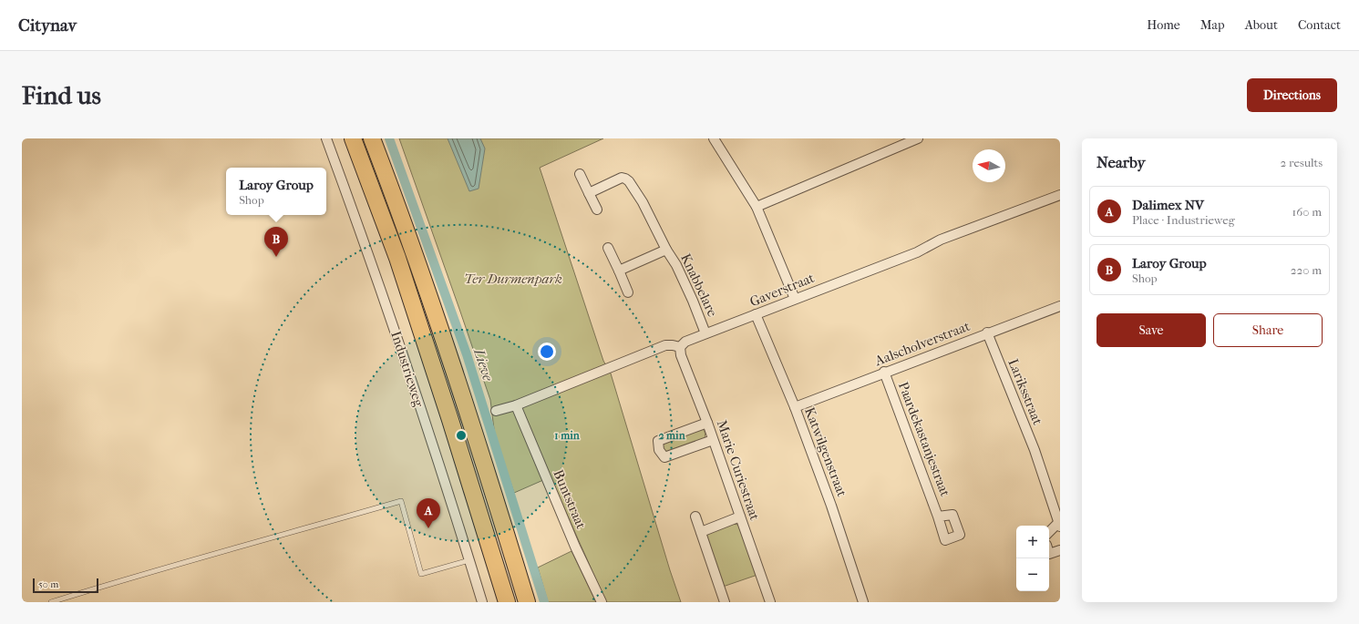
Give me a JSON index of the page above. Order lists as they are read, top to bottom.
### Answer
{
  "streets": {
    "highway": ["Industrieweg"],
    "street": [
      "Knabbelare",
      "Gaverstraat",
      "Aalscholverstraat",
      "Lariksstraat",
      "Paardekastanjestraat",
      "Katwilgenstraat",
      "Marie Curiestraat",
      "Buntstraat"
    ]
  },
  "crossings": [
    ["Knabbelare", "Gaverstraat"],
    ["Gaverstraat", "Katwilgenstraat"],
    ["Gaverstraat", "Marie Curiestraat"],
    ["Aalscholverstraat", "Lariksstraat"],
    ["Aalscholverstraat", "Paardekastanjestraat"],
    ["Aalscholverstraat", "Katwilgenstraat"]
  ],
  "water": ["Lieve"],
  "parks": ["Ter Durmenpark"],
  "scale_bar": "50 m",
  "north": "left",
  "page": {
    "header": "Citynav",
    "nav": [
      "Home",
      "Map",
      "About",
      "Contact"
    ],
    "buttons": [
      "Directions",
      ["Save", "Share"]
    ],
    "title": "Find us",
    "heading": ["Nearby", "2 results"],
    "popup": ["Laroy Group", "Shop"],
    "list": [
      {
        "mark": "A",
        "name": "Dalimex NV",
        "note": "Place · Industrieweg",
        "value": "160 m"
      },
      {
        "mark": "B",
        "name": "Laroy Group",
        "note": "Shop",
        "value": "220 m"
      }
    ],
    "pins": ["B", "A"],
    "map_buttons": ["+", "−"],
    "scale": "50 m"
  },
  "rings": ["1 min", "2 min"]
}
